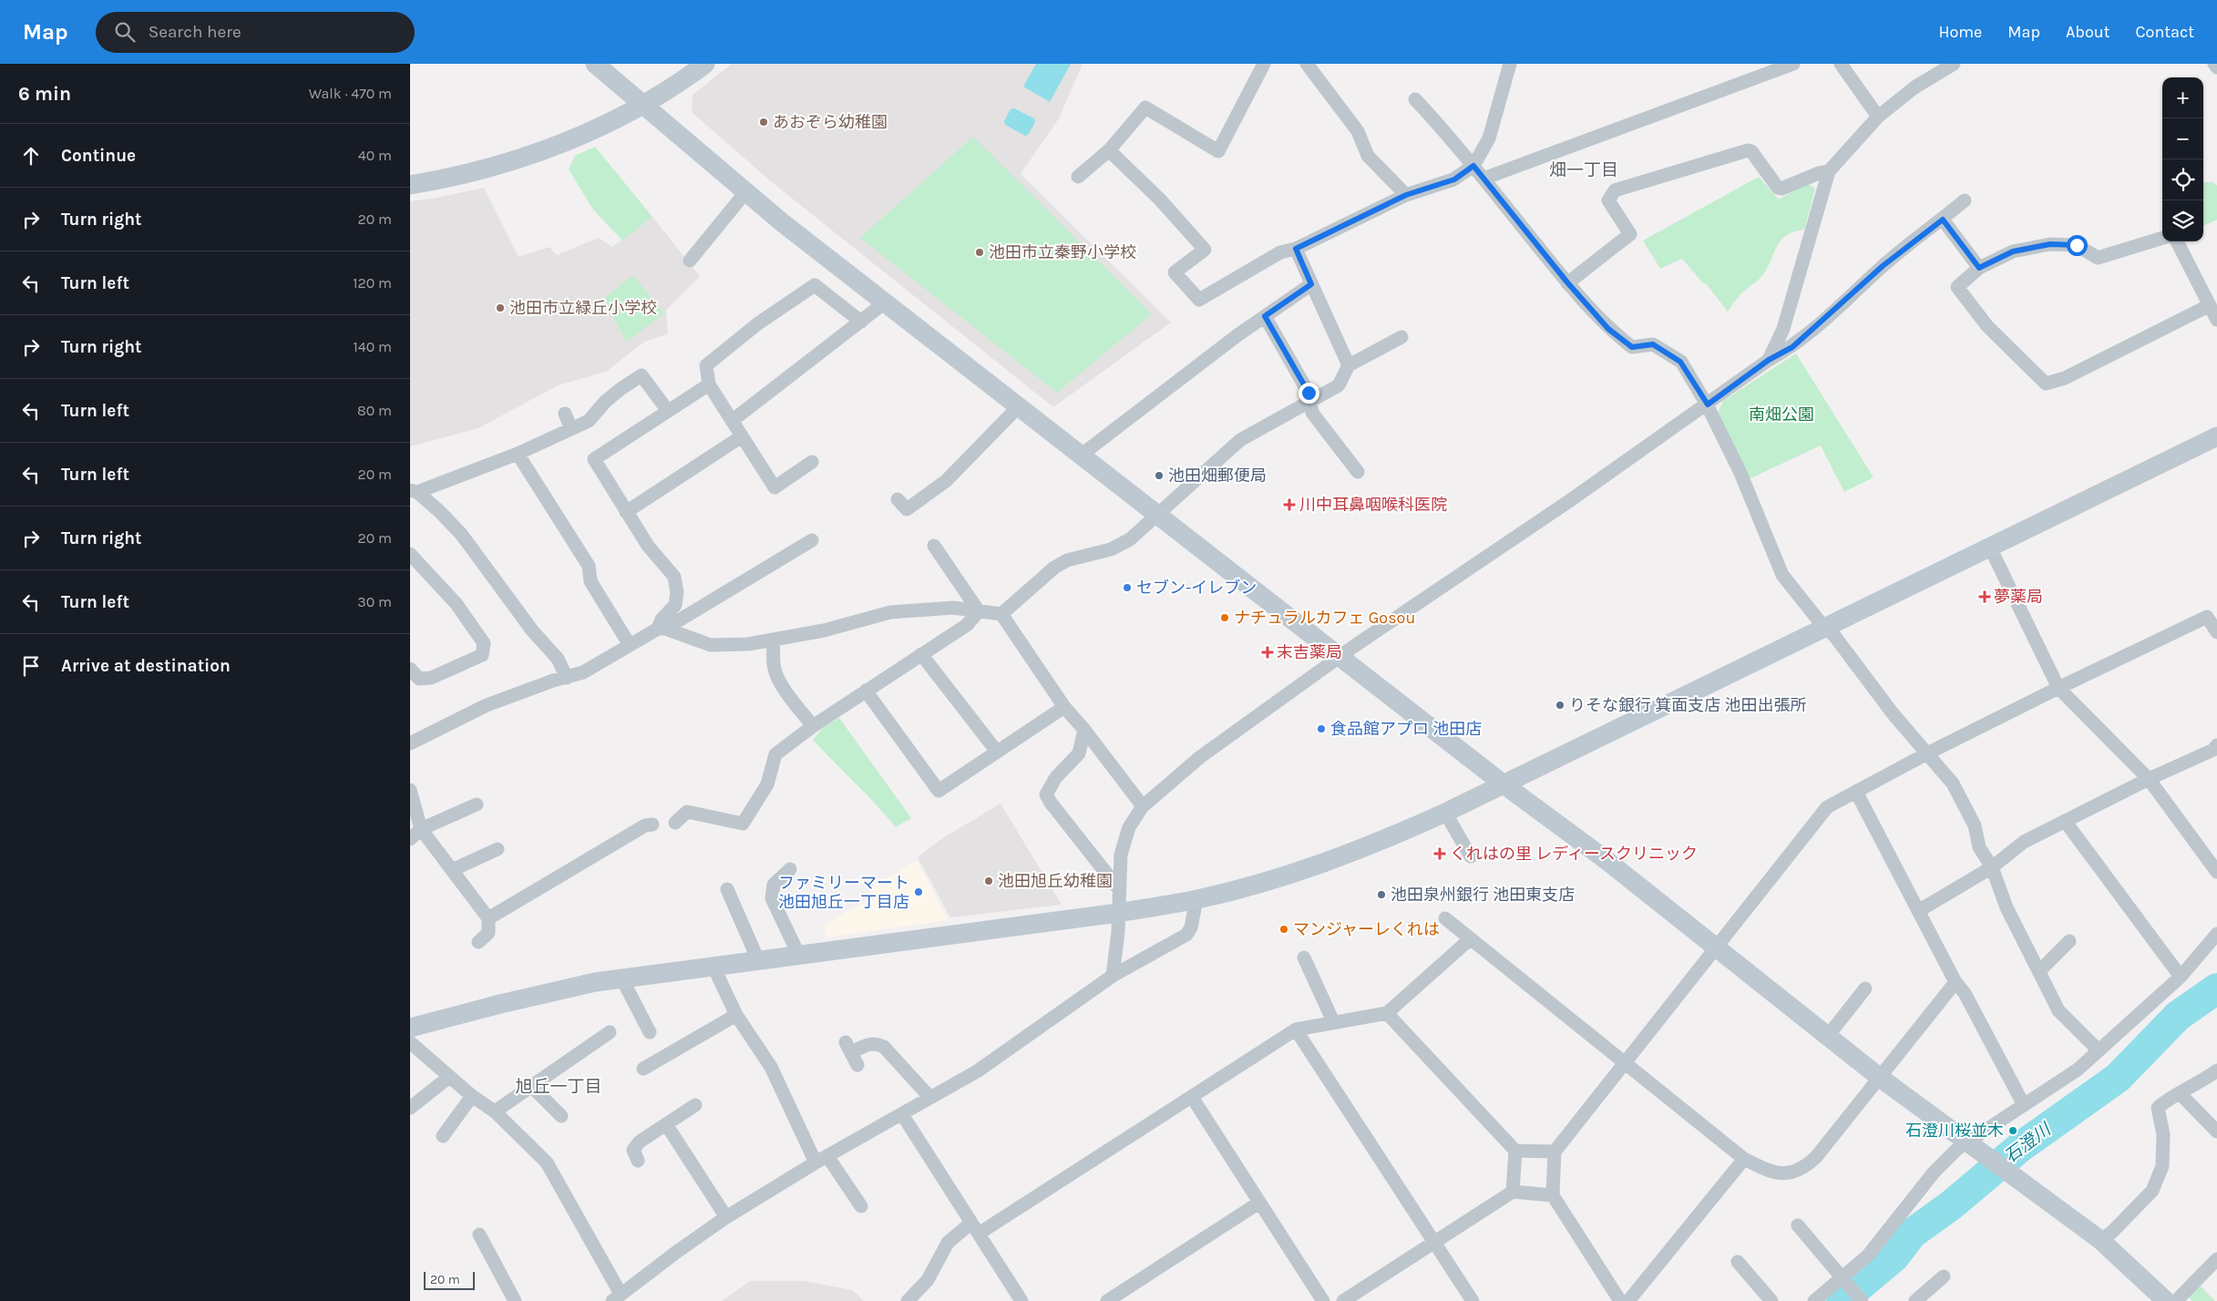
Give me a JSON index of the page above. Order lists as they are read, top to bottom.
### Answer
{
  "districts": ["畑一丁目", "旭丘一丁目"],
  "water": ["石澄川"],
  "parks": ["南畑公園"],
  "places": {
    "other": [
      "あおぞら幼稚園",
      "池田市立秦野小学校",
      "池田市立緑丘小学校",
      "池田畑郵便局",
      "セブン-イレブン",
      "ナチュラルカフェ Gosou",
      "りそな銀行 箕面支店 池田出張所",
      "食品館アプロ 池田店",
      "池田旭丘幼稚園",
      "ファミリーマート 池田旭丘一丁目店",
      "池田泉州銀行 池田東支店",
      "マンジャーレくれは",
      "石澄川桜並木"
    ],
    "health": [
      "川中耳鼻咽喉科医院",
      "夢薬局",
      "末吉薬局",
      "くれはの里 レディースクリニック"
    ]
  },
  "scale_bar": "20 m",
  "page": {
    "header": "Map",
    "search": "Search here",
    "nav": [
      "Home",
      "Map",
      "About",
      "Contact"
    ],
    "heading": ["6 min", "Walk · 470 m"],
    "map_buttons": ["+", "−"],
    "list": [
      ["Continue", "40 m"],
      ["Turn right", "20 m"],
      ["Turn left", "120 m"],
      ["Turn right", "140 m"],
      ["Turn left", "80 m"],
      ["Turn left", "20 m"],
      ["Turn right", "20 m"],
      ["Turn left", "30 m"],
      "Arrive at destination"
    ],
    "scale": "20 m"
  }
}
